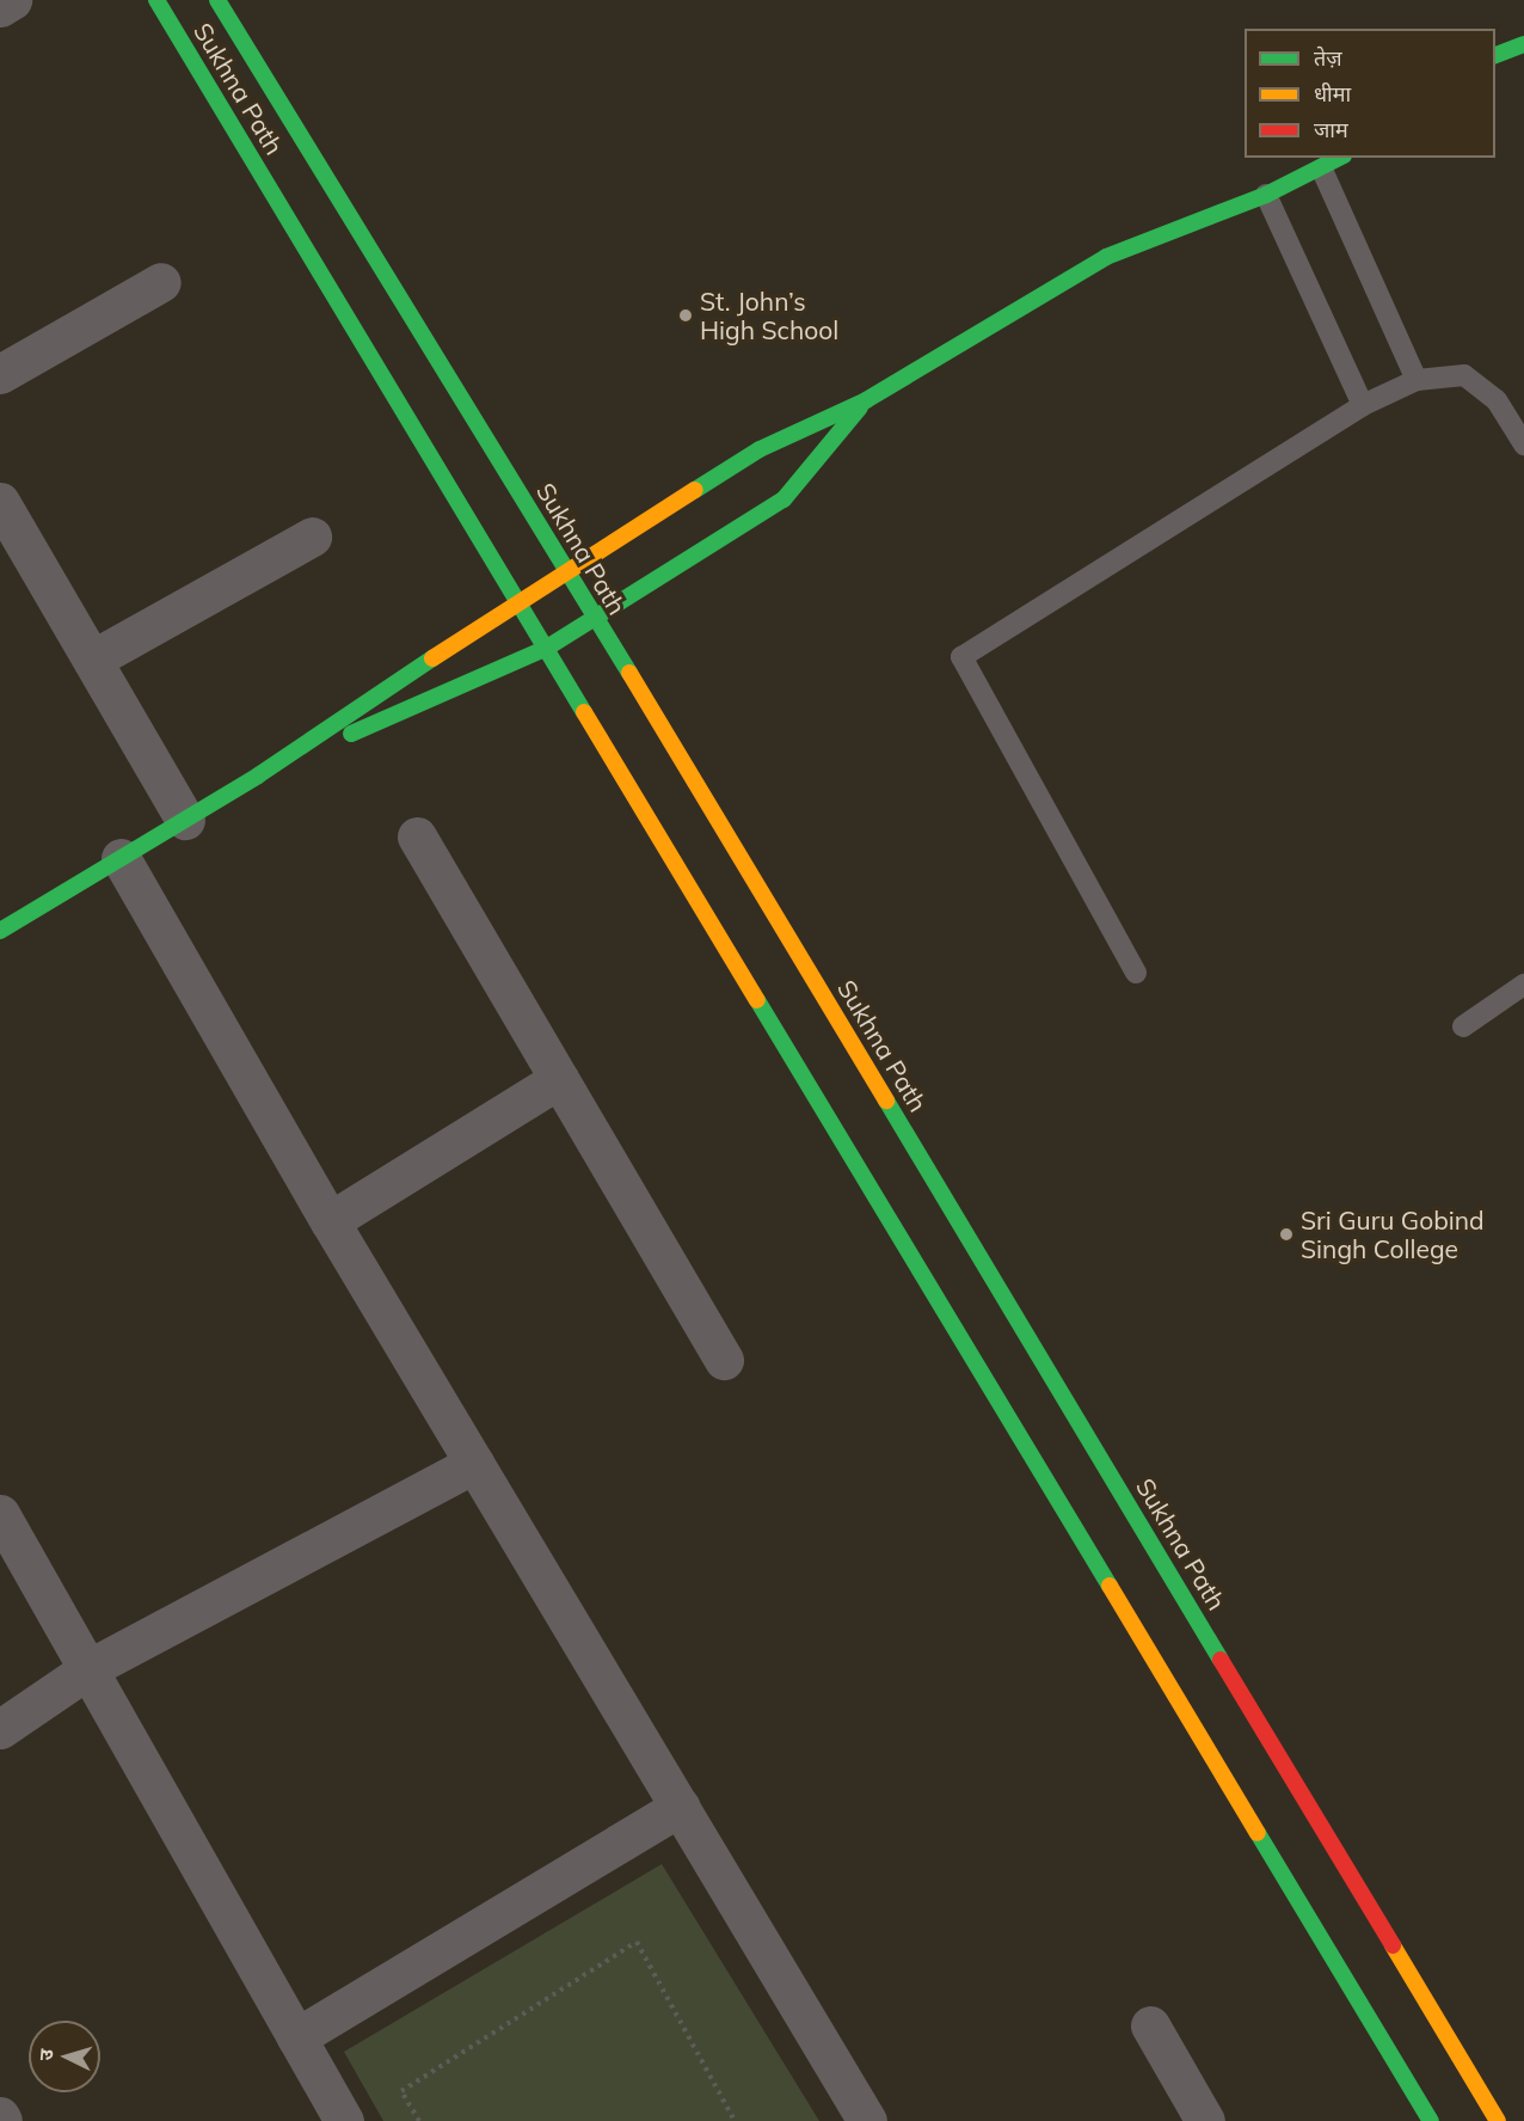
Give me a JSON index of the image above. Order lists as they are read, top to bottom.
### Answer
{
  "streets": {
    "main road": ["Sukhna Path"]
  },
  "places": ["St. John’s High School", "Sri Guru Gobind Singh College"],
  "legend": ["तेज़", "धीमा", "जाम"],
  "north": "left"
}
